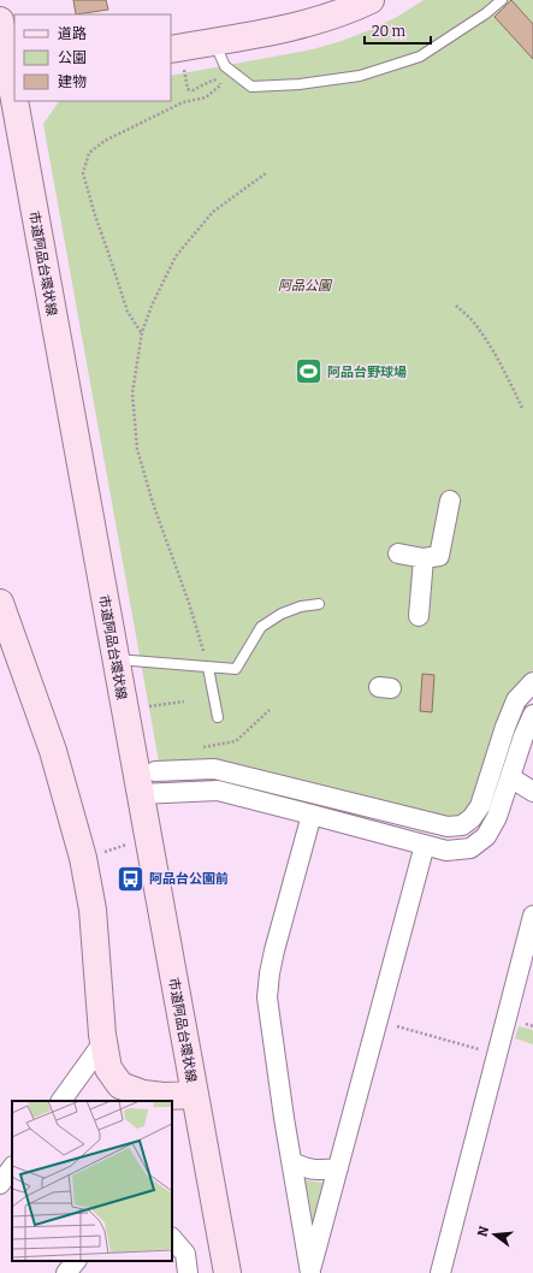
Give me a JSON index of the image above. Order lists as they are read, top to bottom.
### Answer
{
  "streets": {
    "street": ["市道阿品台環状線"]
  },
  "parks": ["阿品公園"],
  "places": {
    "sports": ["阿品台野球場"],
    "bus stop": ["阿品台公園前"]
  },
  "legend": ["道路", "公園", "建物"],
  "scale_bar": "20 m",
  "north": "left"
}
